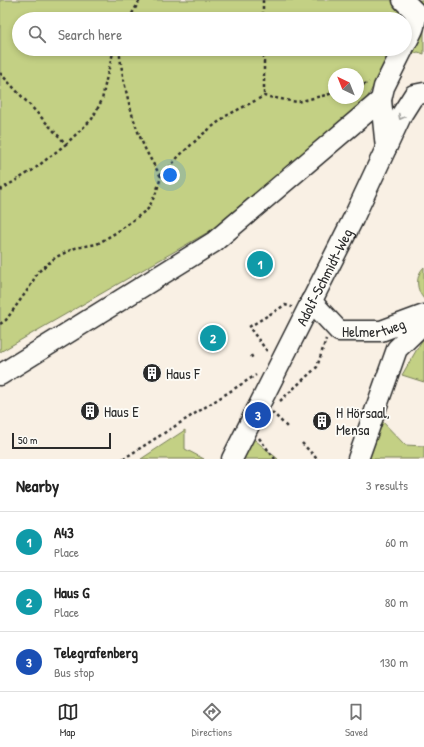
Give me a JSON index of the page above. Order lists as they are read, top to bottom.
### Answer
{
  "streets": {
    "street": ["Adolf-Schmidt-Weg", "Helmertweg"]
  },
  "crossings": [
    ["Adolf-Schmidt-Weg", "Helmertweg"]
  ],
  "places": {
    "building": ["Haus F", "Haus E", "H Hörsaal, Mensa"]
  },
  "scale_bar": "50 m",
  "north": "top left",
  "page": {
    "search": "Search here",
    "pins": ["1", "2", "3"],
    "scale": "50 m",
    "heading": ["Nearby", "3 results"],
    "list": [
      {
        "mark": "1",
        "name": "A43",
        "note": "Place",
        "value": "60 m"
      },
      {
        "mark": "2",
        "name": "Haus G",
        "note": "Place",
        "value": "80 m"
      },
      {
        "mark": "3",
        "name": "Telegrafenberg",
        "note": "Bus stop",
        "value": "130 m"
      }
    ],
    "nav": ["Map", "Directions", "Saved"]
  }
}
